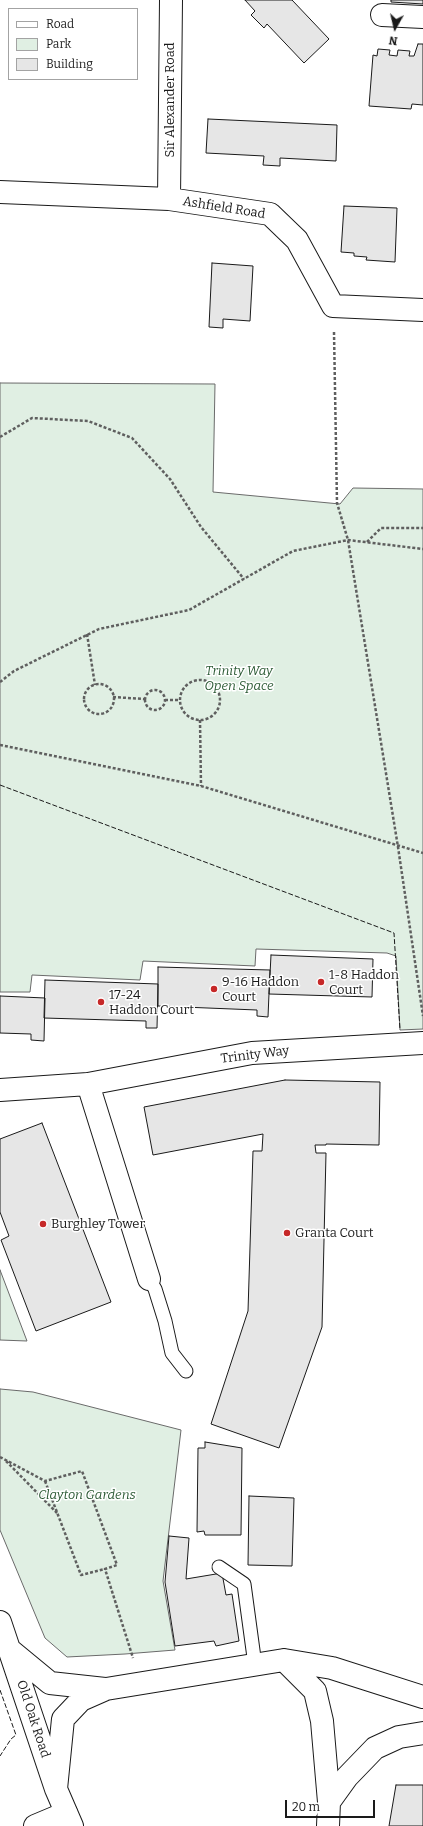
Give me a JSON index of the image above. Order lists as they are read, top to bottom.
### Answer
{
  "streets": {
    "street": [
      "Sir Alexander Road",
      "Ashfield Road",
      "Trinity Way",
      "Old Oak Road"
    ]
  },
  "crossings": [
    ["Sir Alexander Road", "Ashfield Road"]
  ],
  "parks": ["Trinity Way Open Space", "Clayton Gardens"],
  "places": [
    "1-8 Haddon Court",
    "9-16 Haddon Court",
    "17-24 Haddon Court",
    "Burghley Tower",
    "Granta Court"
  ],
  "legend": ["Road", "Park", "Building"],
  "scale_bar": "20 m",
  "north": "bottom"
}
